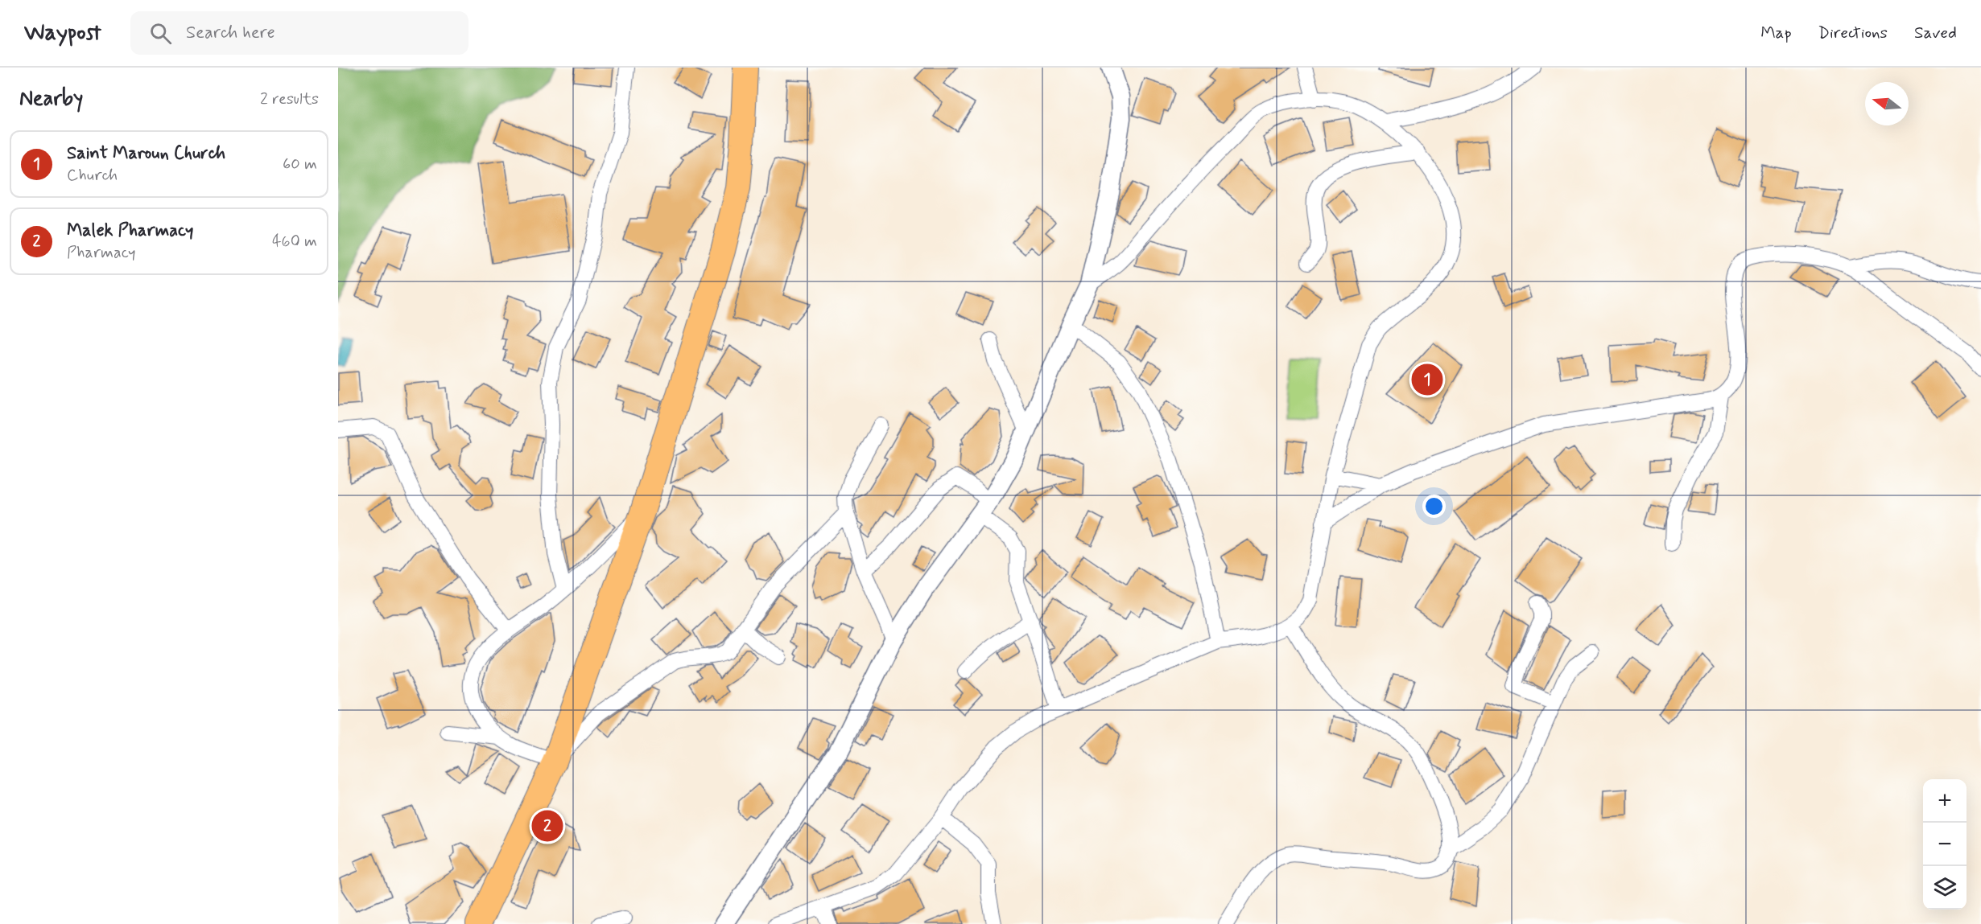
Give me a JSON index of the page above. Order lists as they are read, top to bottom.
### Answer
{
  "north": "left",
  "page": {
    "header": "Waypost",
    "search": "Search here",
    "nav": ["Map", "Directions", "Saved"],
    "heading": ["Nearby", "2 results"],
    "list": [
      {
        "mark": "1",
        "name": "Saint Maroun Church",
        "note": "Church",
        "value": "60 m"
      },
      {
        "mark": "2",
        "name": "Malek Pharmacy",
        "note": "Pharmacy",
        "value": "460 m"
      }
    ],
    "pins": ["1", "2"],
    "map_buttons": ["+", "−"]
  }
}
